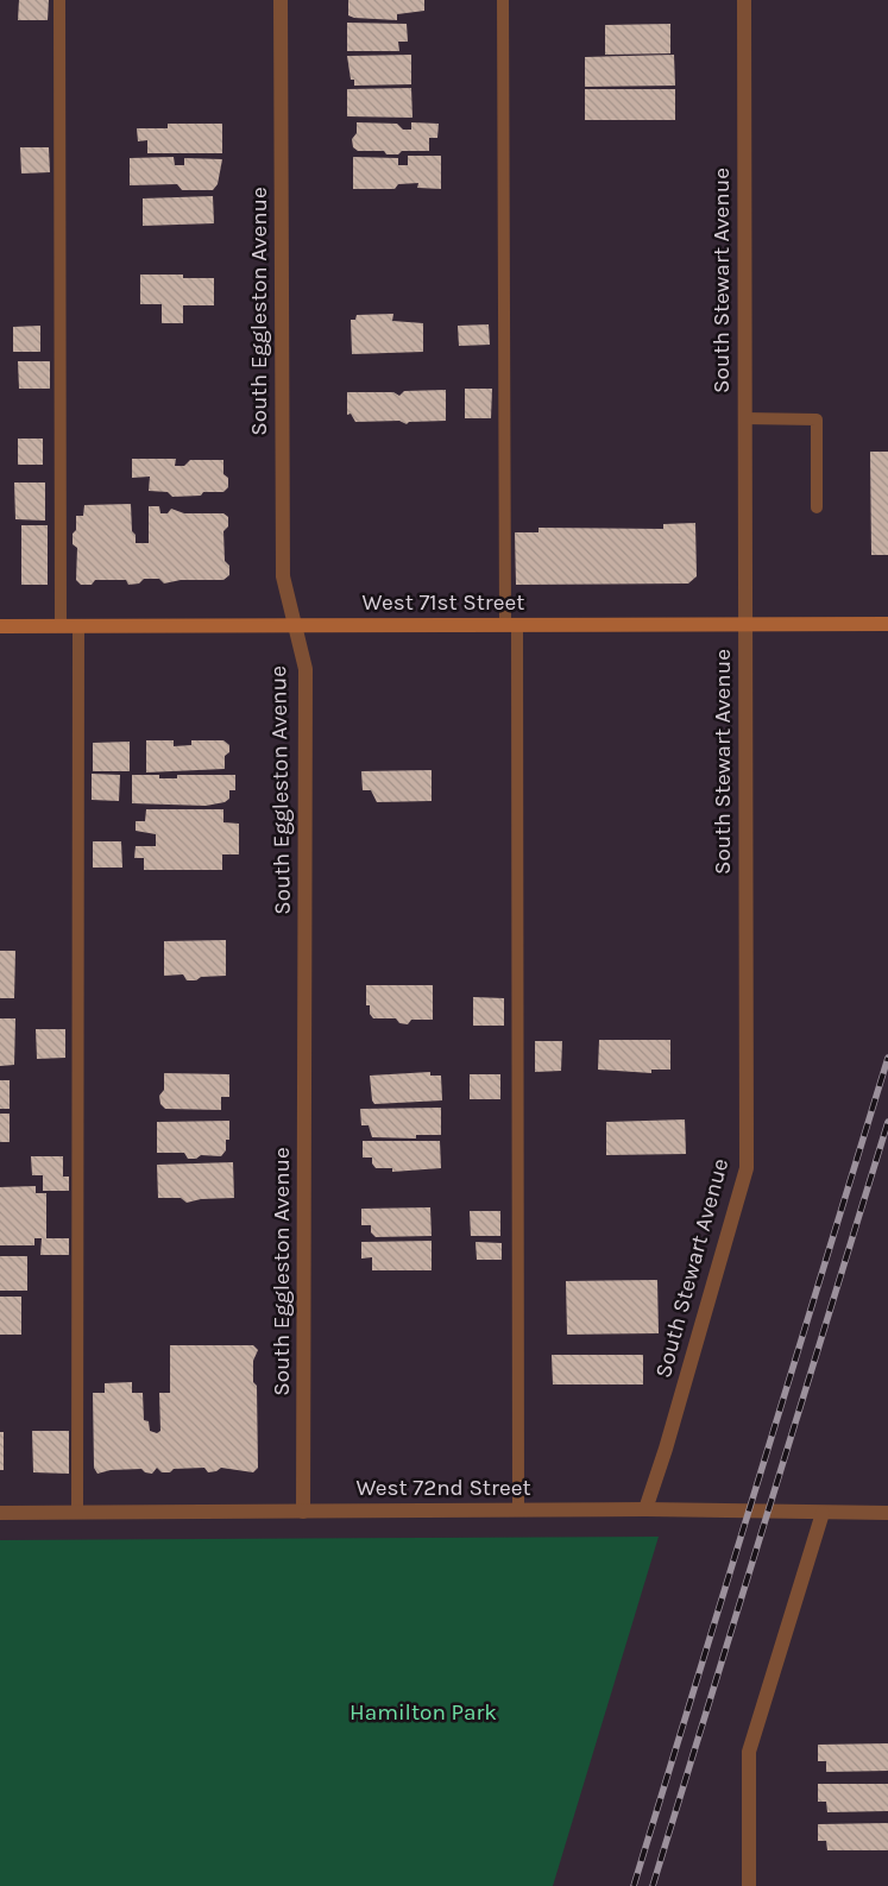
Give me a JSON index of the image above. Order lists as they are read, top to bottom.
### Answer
{
  "streets": {
    "main road": ["West 71st Street"],
    "street": ["South Stewart Avenue", "South Eggleston Avenue", "West 72nd Street"]
  },
  "crossings": [
    ["South Stewart Avenue", "West 71st Street"],
    ["South Stewart Avenue", "West 72nd Street"],
    ["South Eggleston Avenue", "West 71st Street"],
    ["South Eggleston Avenue", "West 72nd Street"]
  ],
  "parks": ["Hamilton Park"]
}
